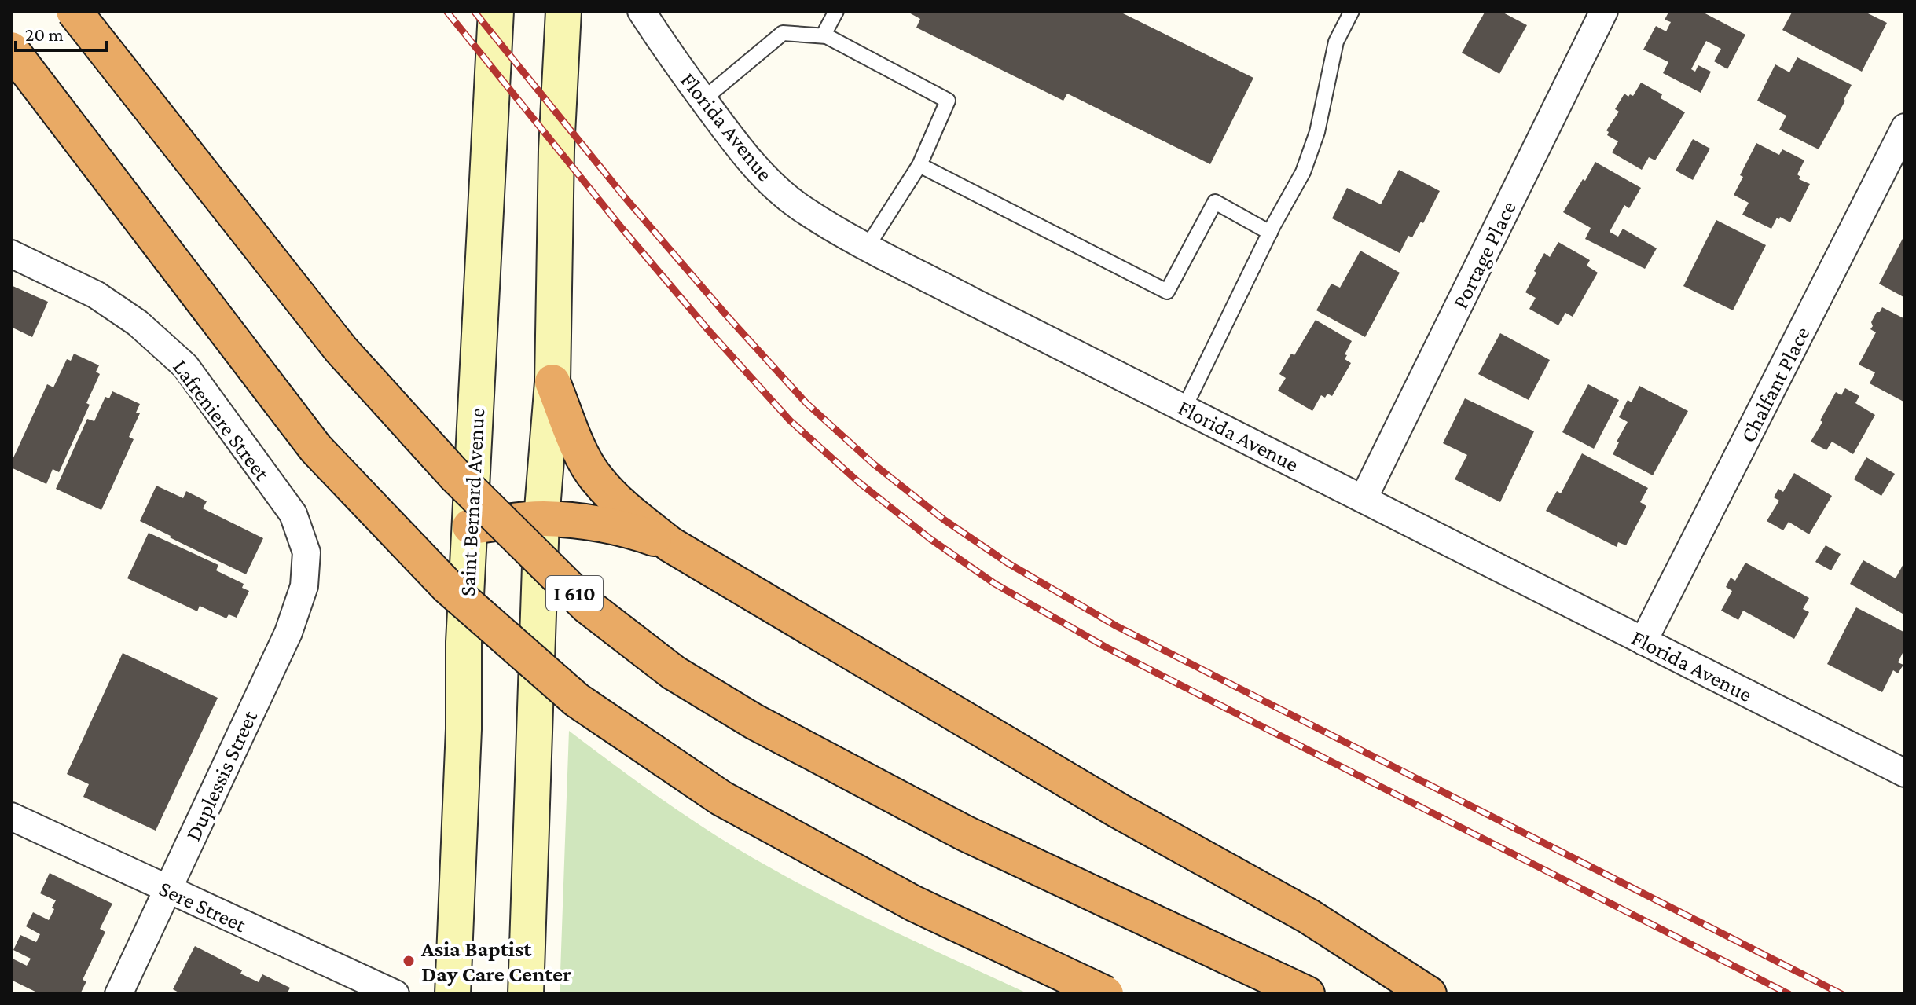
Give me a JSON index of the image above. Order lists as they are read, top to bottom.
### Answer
{
  "streets": {
    "highway": ["I 610"],
    "street": [
      "Florida Avenue",
      "Portage Place",
      "Chalfant Place",
      "Lafreniere Street",
      "Saint Bernard Avenue",
      "Duplessis Street",
      "Sere Street"
    ]
  },
  "crossings": [
    ["Florida Avenue", "Portage Place"],
    ["Florida Avenue", "Chalfant Place"],
    ["Lafreniere Street", "Duplessis Street"],
    ["Duplessis Street", "Sere Street"]
  ],
  "places": ["Asia Baptist Day Care Center"],
  "scale_bar": "20 m"
}
